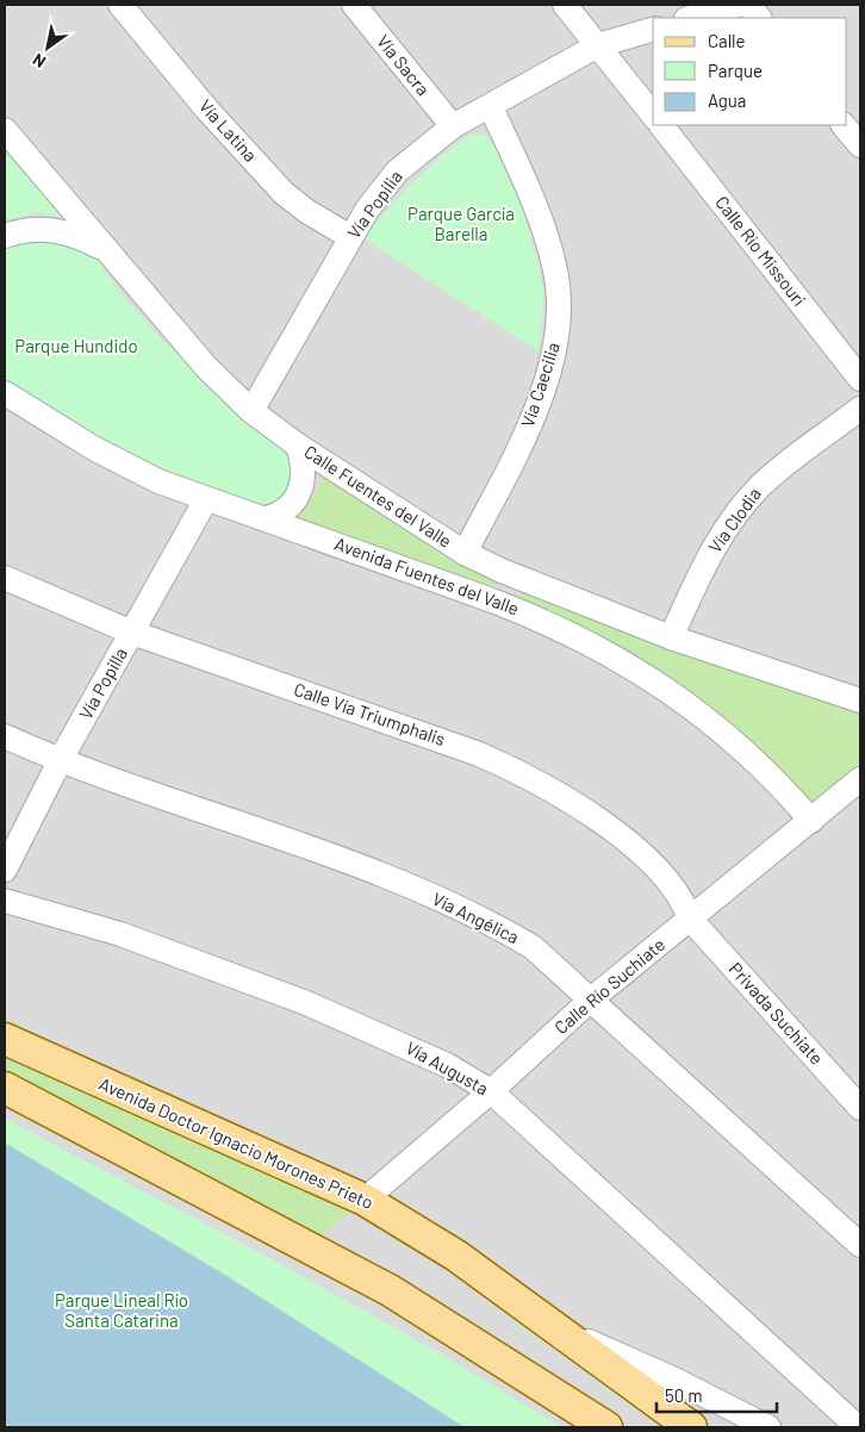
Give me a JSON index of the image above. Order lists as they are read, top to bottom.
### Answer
{
  "streets": {
    "main road": ["Avenida Doctor Ignacio Morones Prieto"],
    "street": [
      "Vía Sacra",
      "Vía Latina",
      "Vía Popilia",
      "Calle Río Missouri",
      "Vía Caecilia",
      "Calle Fuentes del Valle",
      "Vía Clodia",
      "Avenida Fuentes del Valle",
      "Vía Popilla",
      "Calle Vía Triumphalis",
      "Vía Angélica",
      "Calle Río Suchiate",
      "Privada Suchiate",
      "Vía Augusta"
    ]
  },
  "crossings": [
    ["Vía Sacra", "Vía Popilia"],
    ["Vía Latina", "Vía Popilia"],
    ["Vía Popilia", "Vía Caecilia"],
    ["Vía Popilia", "Calle Fuentes del Valle"],
    ["Vía Caecilia", "Calle Fuentes del Valle"],
    ["Calle Fuentes del Valle", "Vía Clodia"],
    ["Avenida Fuentes del Valle", "Vía Popilla"],
    ["Avenida Fuentes del Valle", "Calle Río Suchiate"],
    ["Vía Popilla", "Calle Vía Triumphalis"],
    ["Vía Popilla", "Vía Angélica"],
    ["Calle Vía Triumphalis", "Calle Río Suchiate"],
    ["Calle Vía Triumphalis", "Privada Suchiate"],
    ["Vía Angélica", "Calle Río Suchiate"],
    ["Calle Río Suchiate", "Privada Suchiate"],
    ["Calle Río Suchiate", "Vía Augusta"],
    ["Calle Río Suchiate", "Avenida Doctor Ignacio Morones Prieto"]
  ],
  "parks": ["Parque García Barella", "Parque Hundido", "Parque Lineal Río Santa Catarina"],
  "legend": ["Calle", "Parque", "Agua"],
  "scale_bar": "50 m",
  "north": "bottom left"
}
